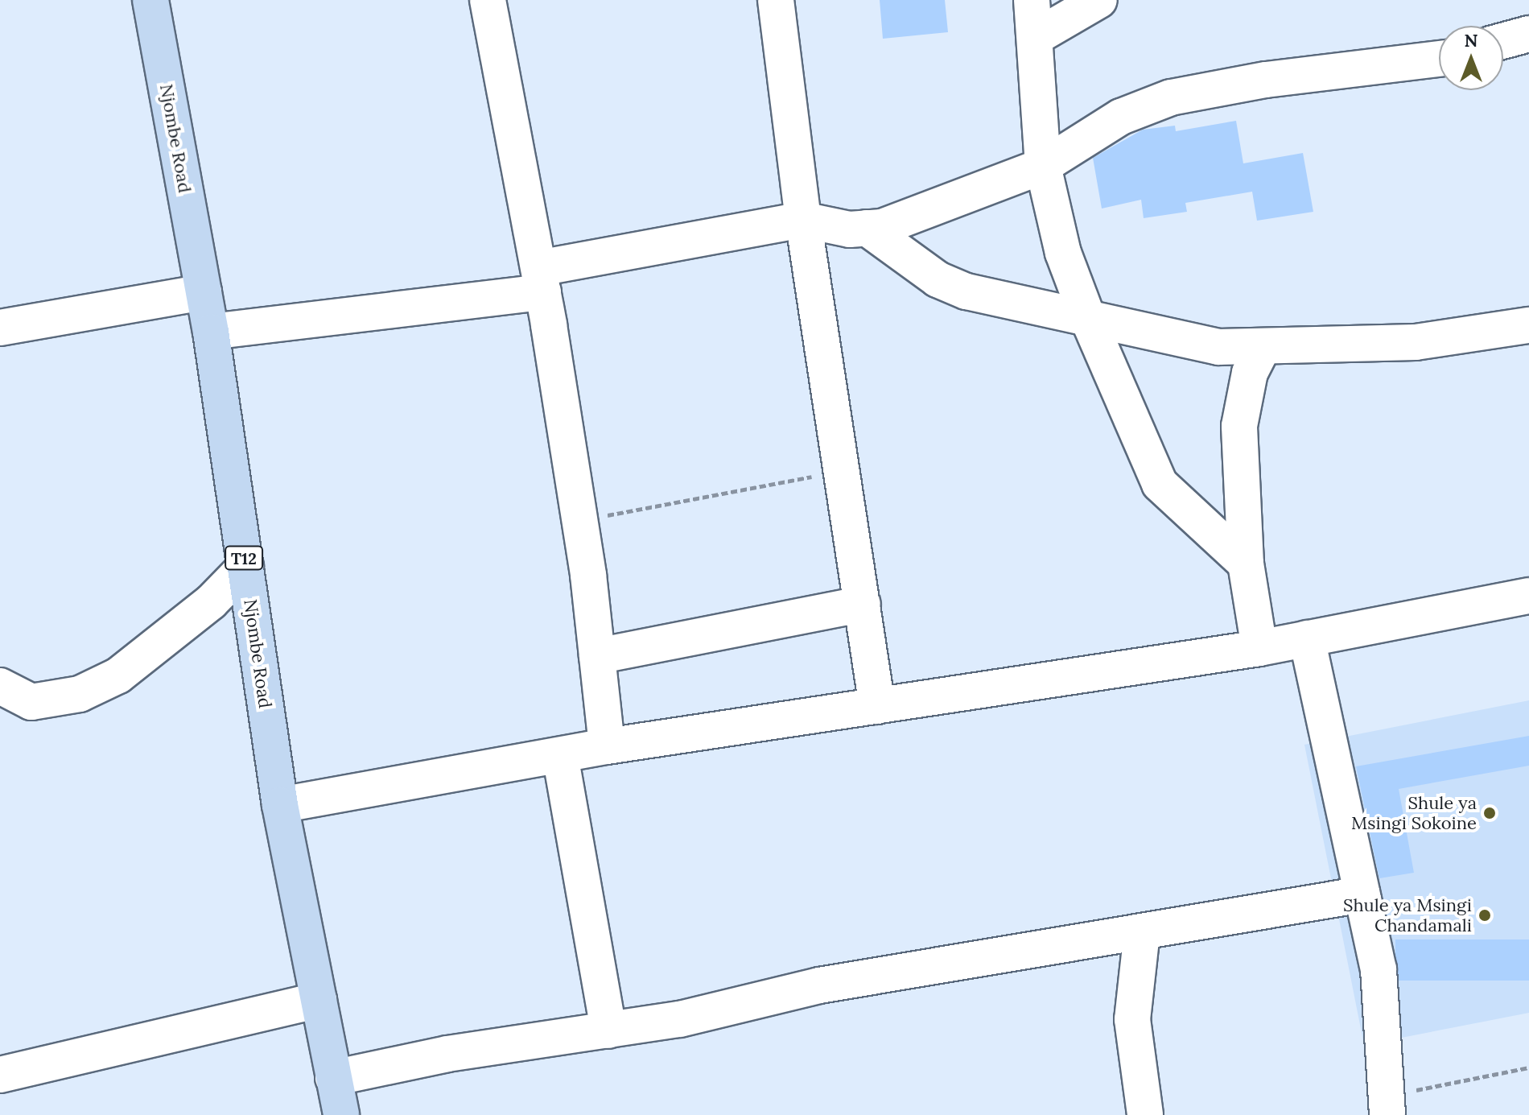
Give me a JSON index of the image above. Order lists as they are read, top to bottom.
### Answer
{
  "streets": {
    "highway": ["Njombe Road", "T12"]
  },
  "places": ["Shule ya Msingi Sokoine", "Shule ya Msingi Chandamali"],
  "north": "top"
}
